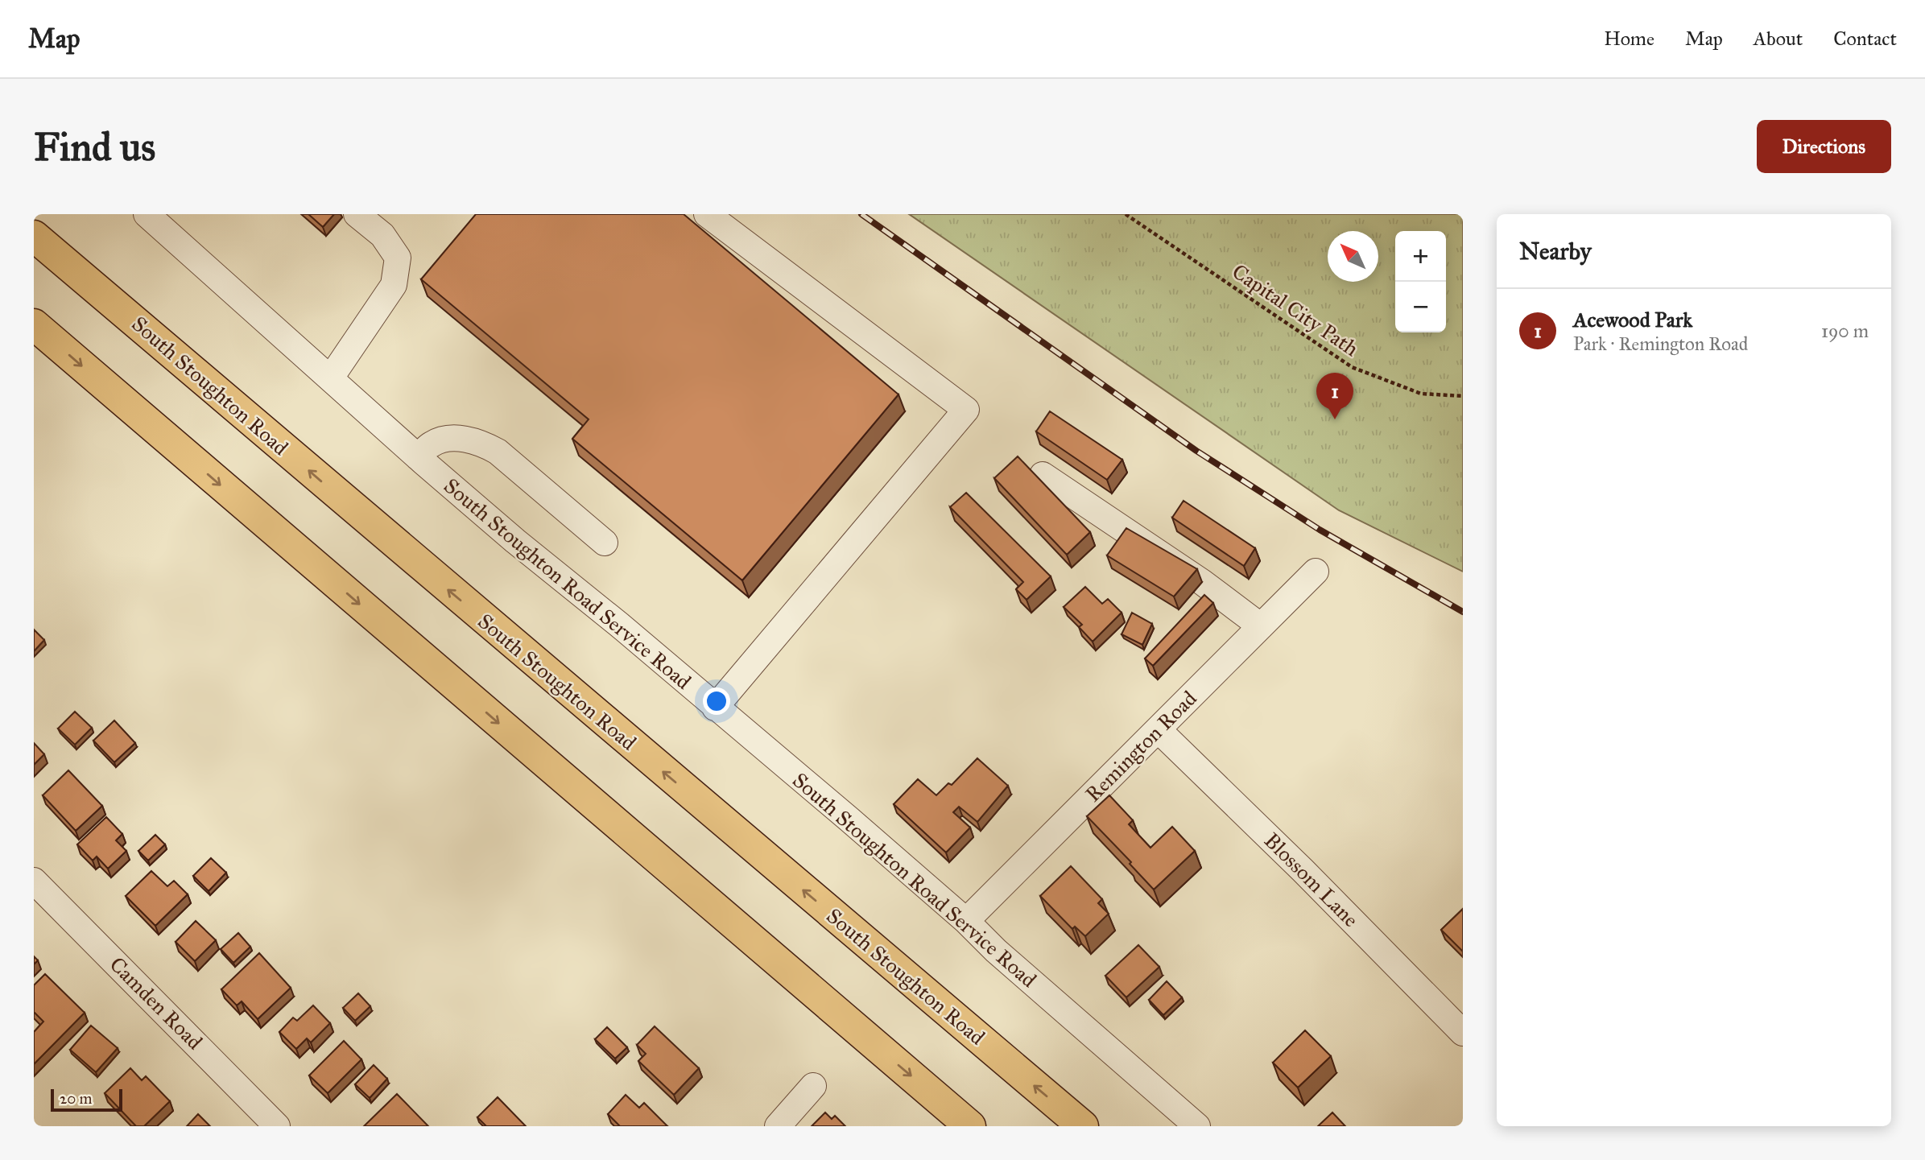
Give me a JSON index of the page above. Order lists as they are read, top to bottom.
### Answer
{
  "streets": {
    "main road": ["South Stoughton Road"],
    "street": [
      "South Stoughton Road Service Road",
      "Remington Road",
      "Blossom Lane",
      "Camden Road"
    ],
    "path": ["Capital City Path"]
  },
  "crossings": [
    ["South Stoughton Road Service Road", "Remington Road"],
    ["Remington Road", "Blossom Lane"]
  ],
  "scale_bar": "20 m",
  "north": "top left",
  "page": {
    "header": "Map",
    "nav": [
      "Home",
      "Map",
      "About",
      "Contact"
    ],
    "buttons": "Directions",
    "title": "Find us",
    "heading": "Nearby",
    "map_buttons": ["+", "−"],
    "list": [
      {
        "mark": "1",
        "name": "Acewood Park",
        "note": "Park · Remington Road",
        "value": "190 m"
      }
    ],
    "pins": "1",
    "scale": "20 m"
  }
}
